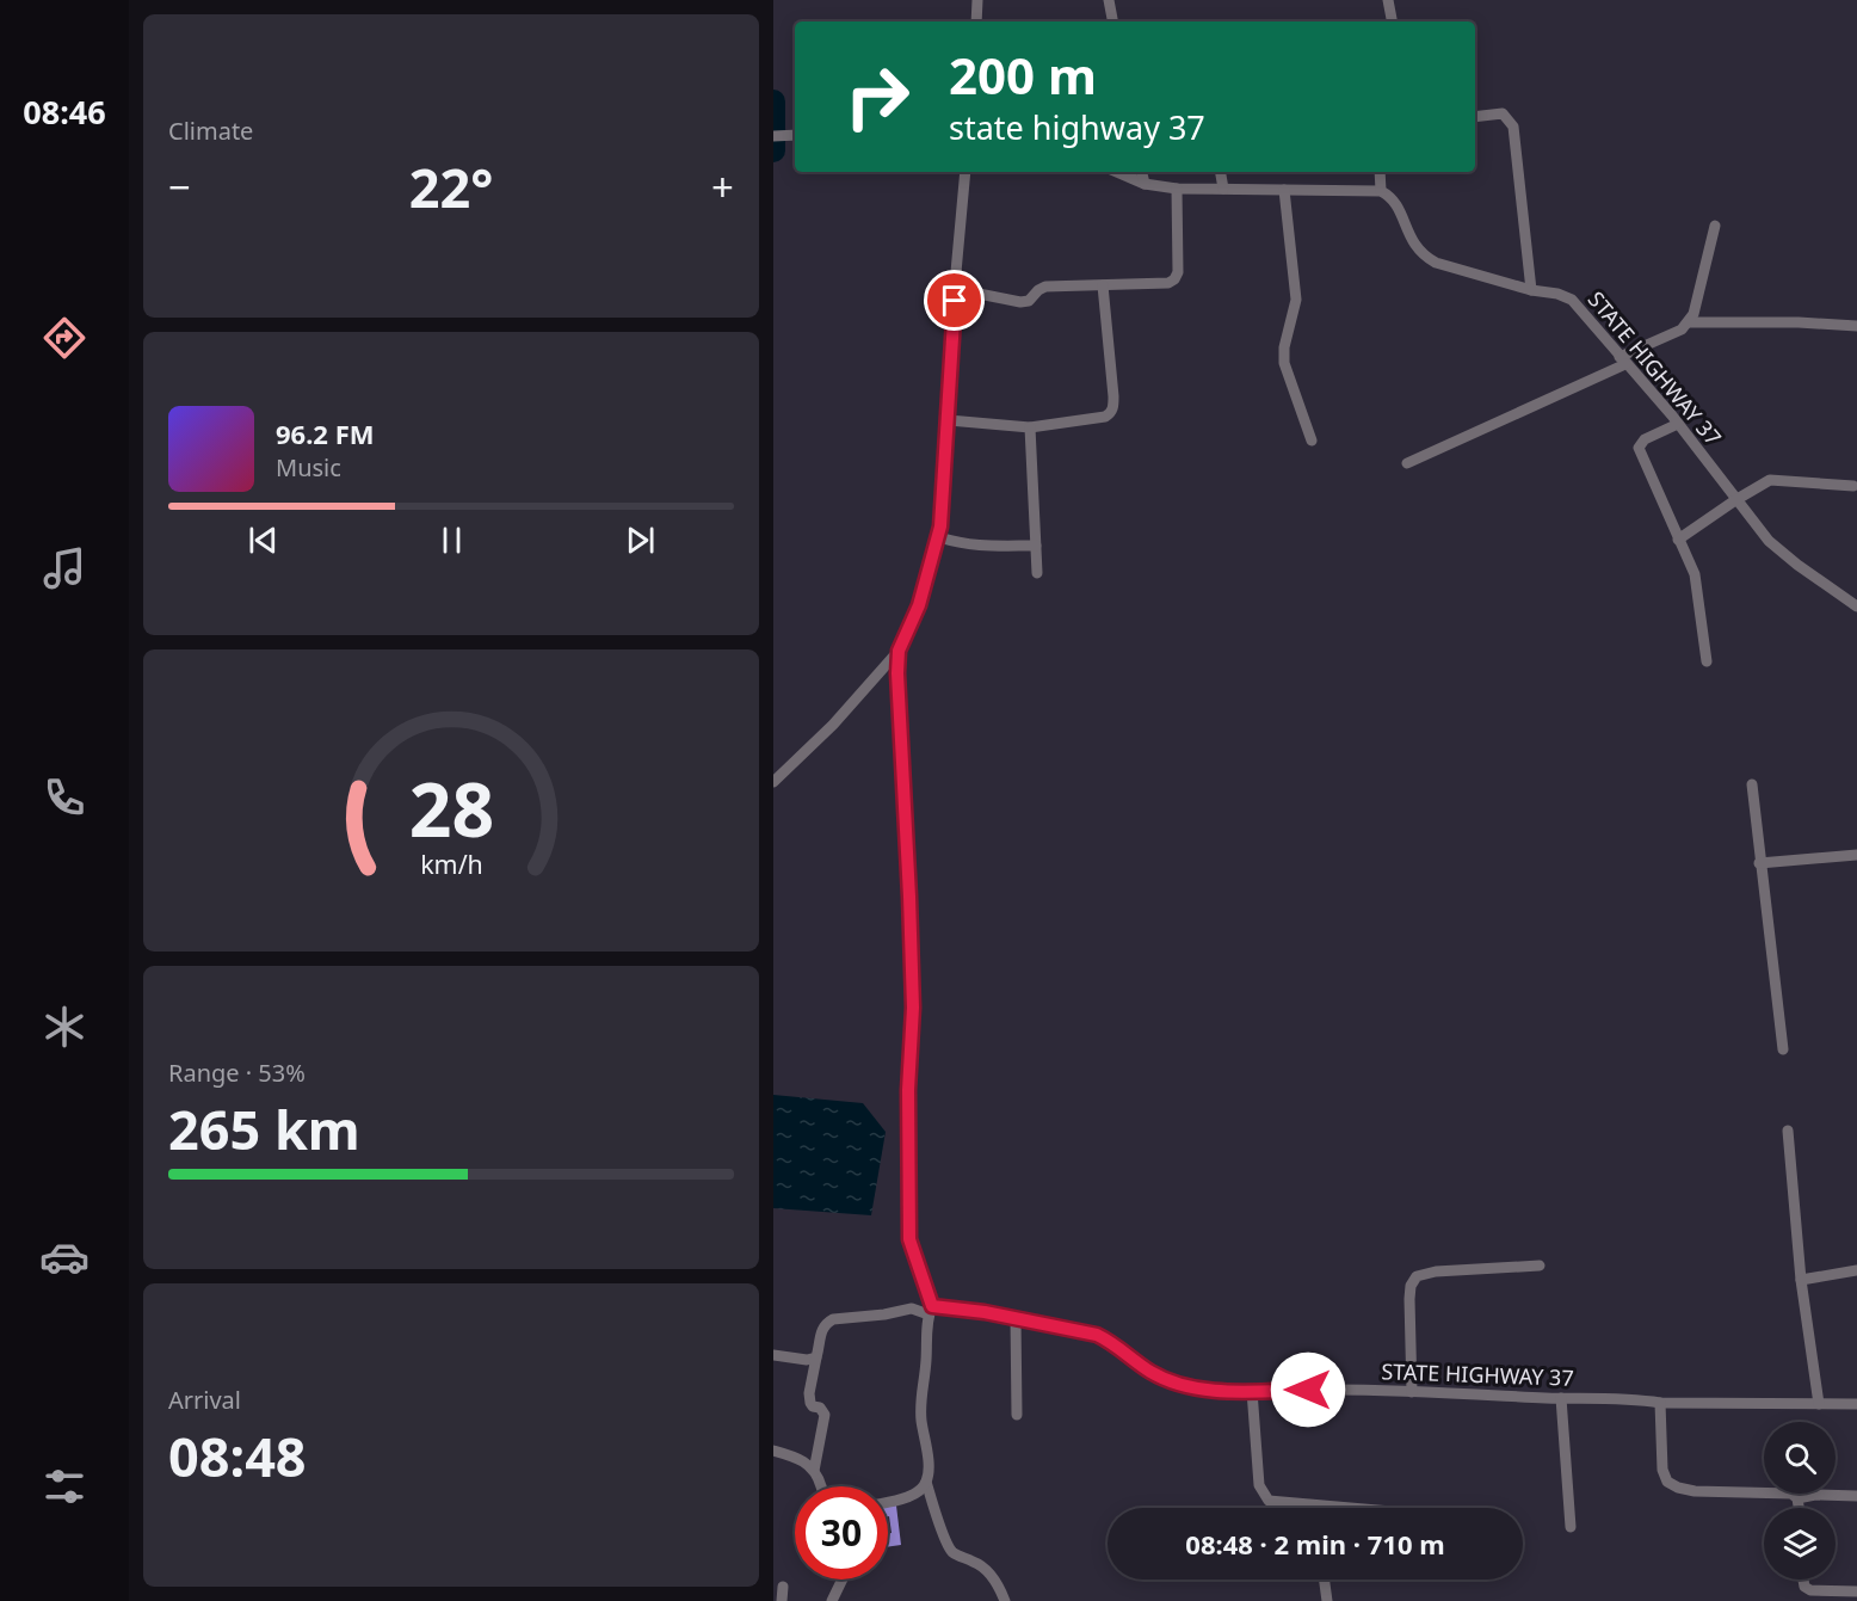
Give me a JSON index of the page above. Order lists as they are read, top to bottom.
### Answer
{
  "streets": {
    "street": ["STATE HIGHWAY 37"]
  },
  "page": {
    "tabs": "08:46",
    "tile": [
      "Climate",
      ["Range · 53%", "265 km"],
      ["Arrival", "08:48"]
    ],
    "turn": ["200 m", "state highway 37"],
    "heat": ["−", "22°", "+"],
    "song": ["96.2 FM", "Music"],
    "limit": "30",
    "trip": "08:48 · 2 min · 710 m",
    "gauge": ["28", "km/h"]
  }
}
